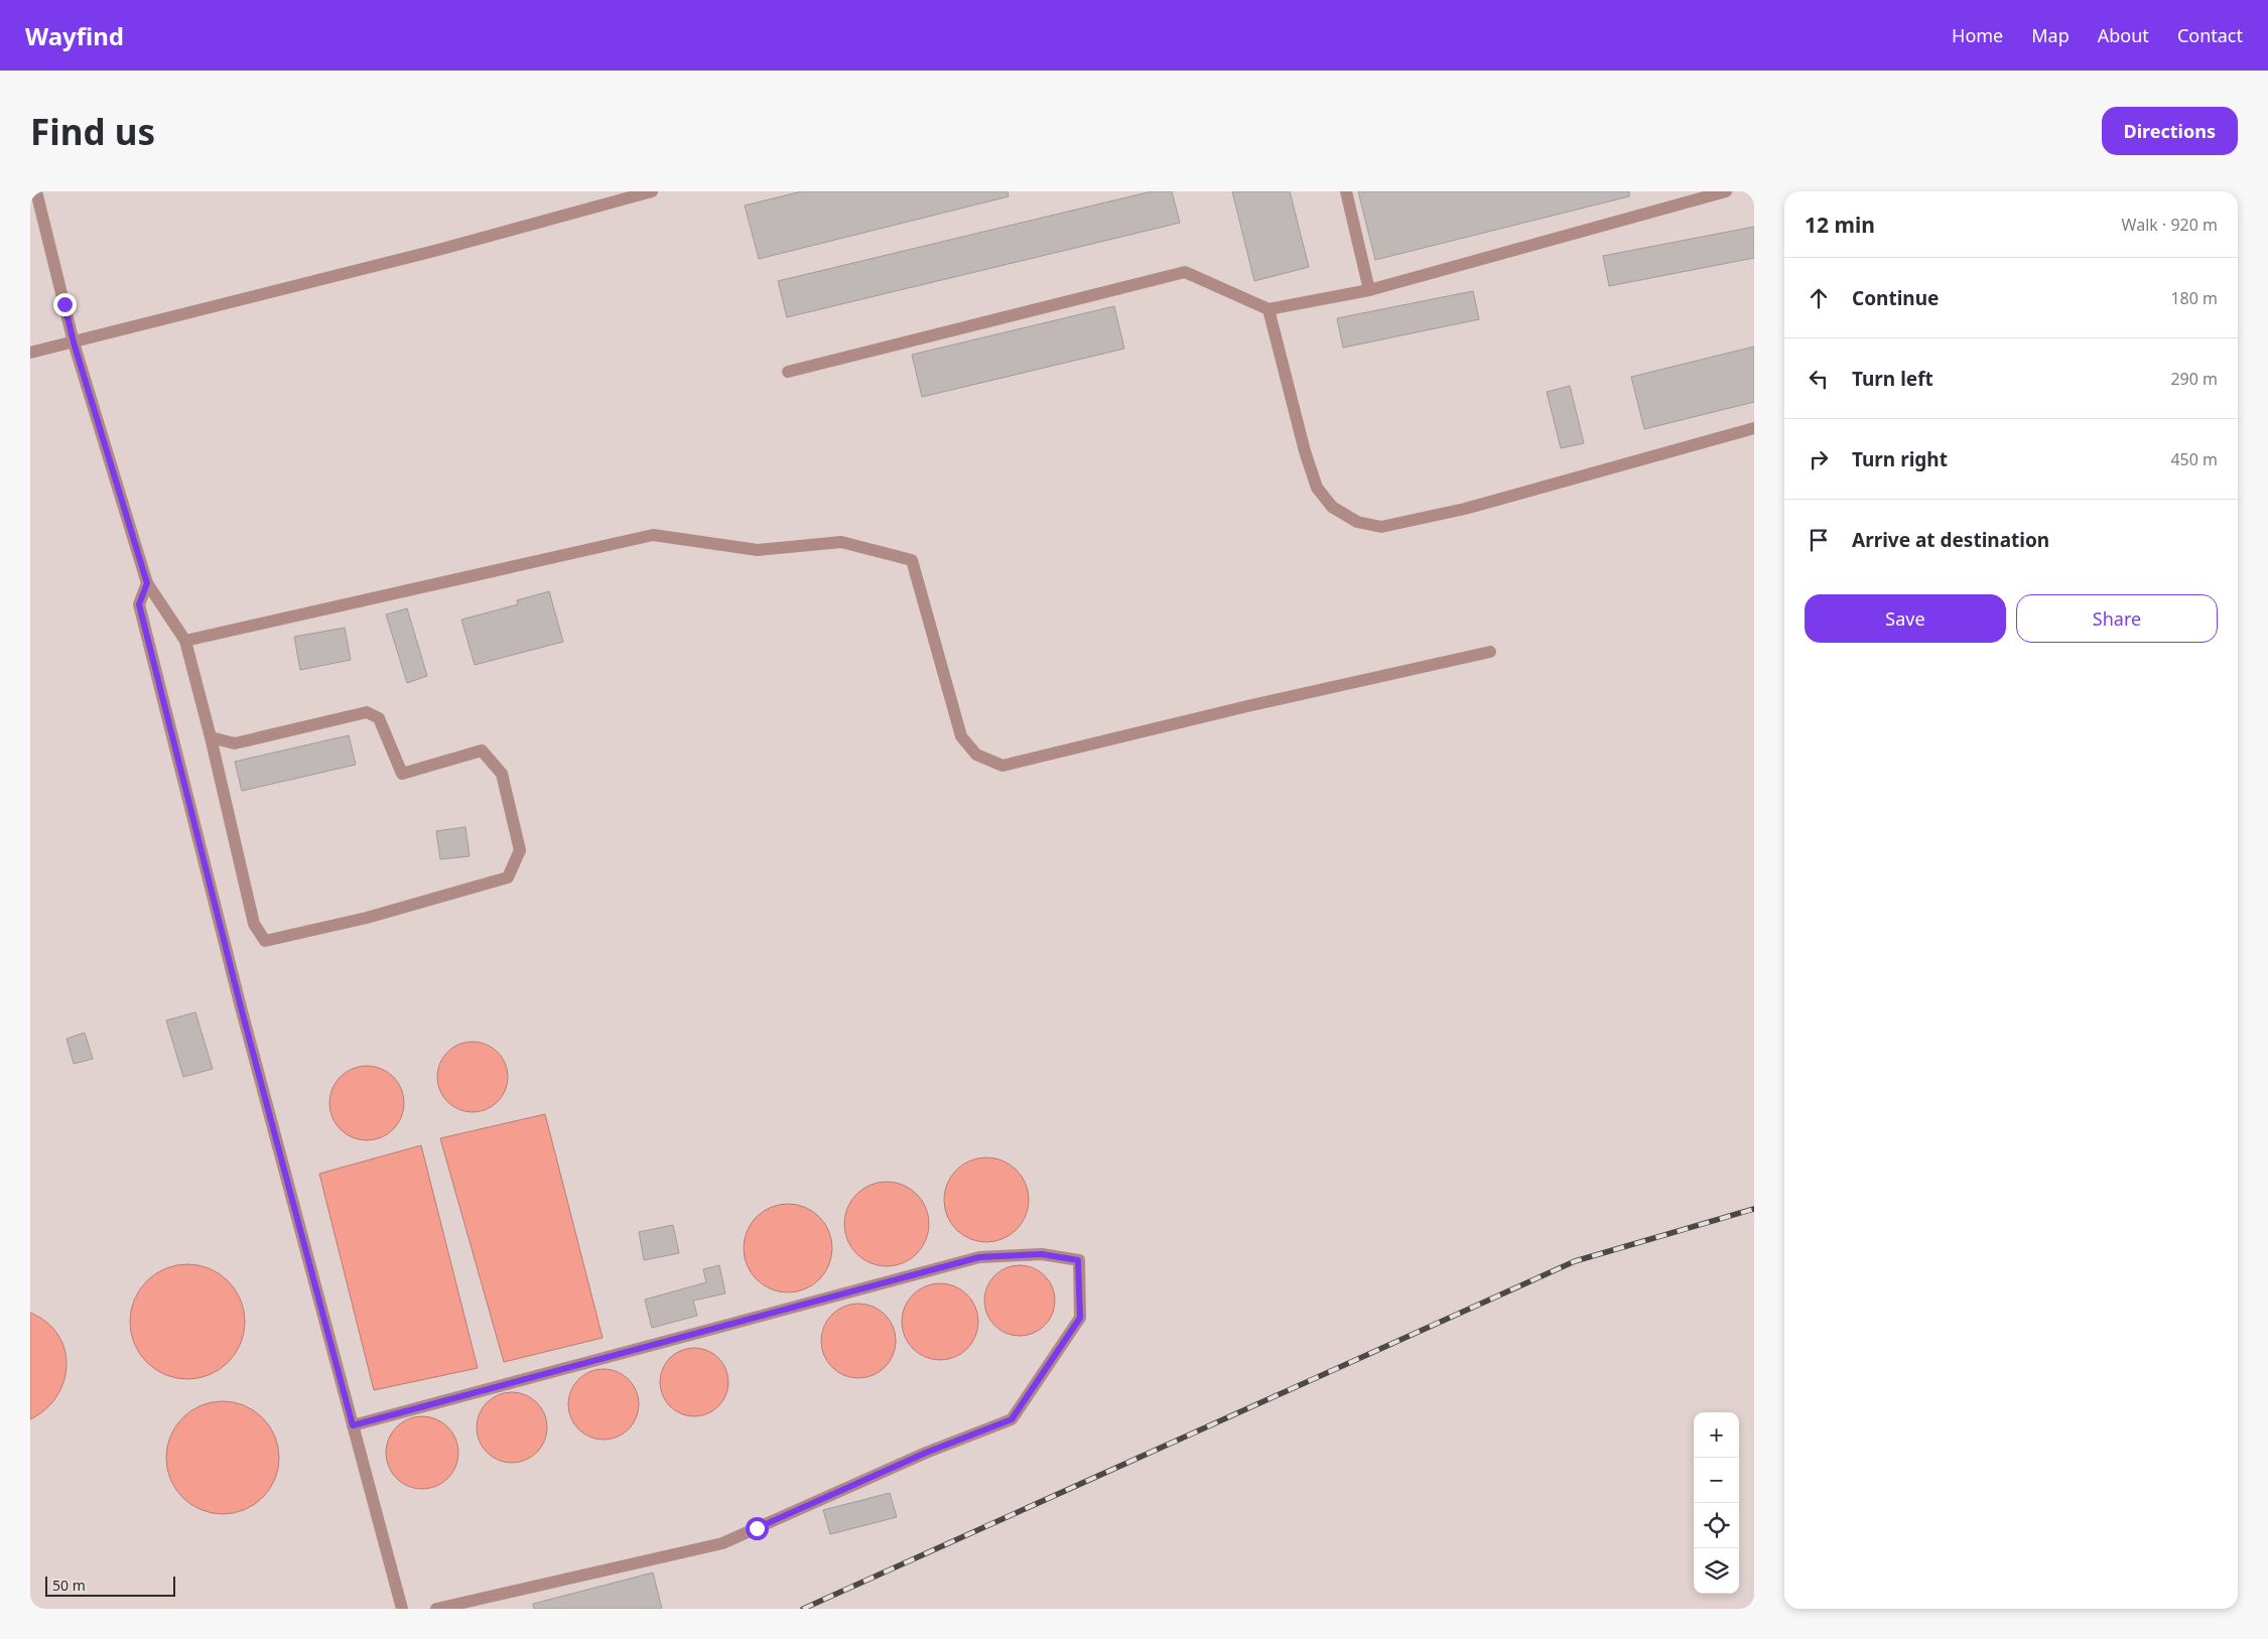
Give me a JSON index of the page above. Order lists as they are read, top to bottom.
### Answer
{
  "scale_bar": "50 m",
  "page": {
    "header": "Wayfind",
    "nav": [
      "Home",
      "Map",
      "About",
      "Contact"
    ],
    "buttons": [
      "Directions",
      ["Save", "Share"]
    ],
    "title": "Find us",
    "heading": ["12 min", "Walk · 920 m"],
    "list": [
      ["Continue", "180 m"],
      ["Turn left", "290 m"],
      ["Turn right", "450 m"],
      "Arrive at destination"
    ],
    "map_buttons": ["+", "−"],
    "scale": "50 m"
  }
}
